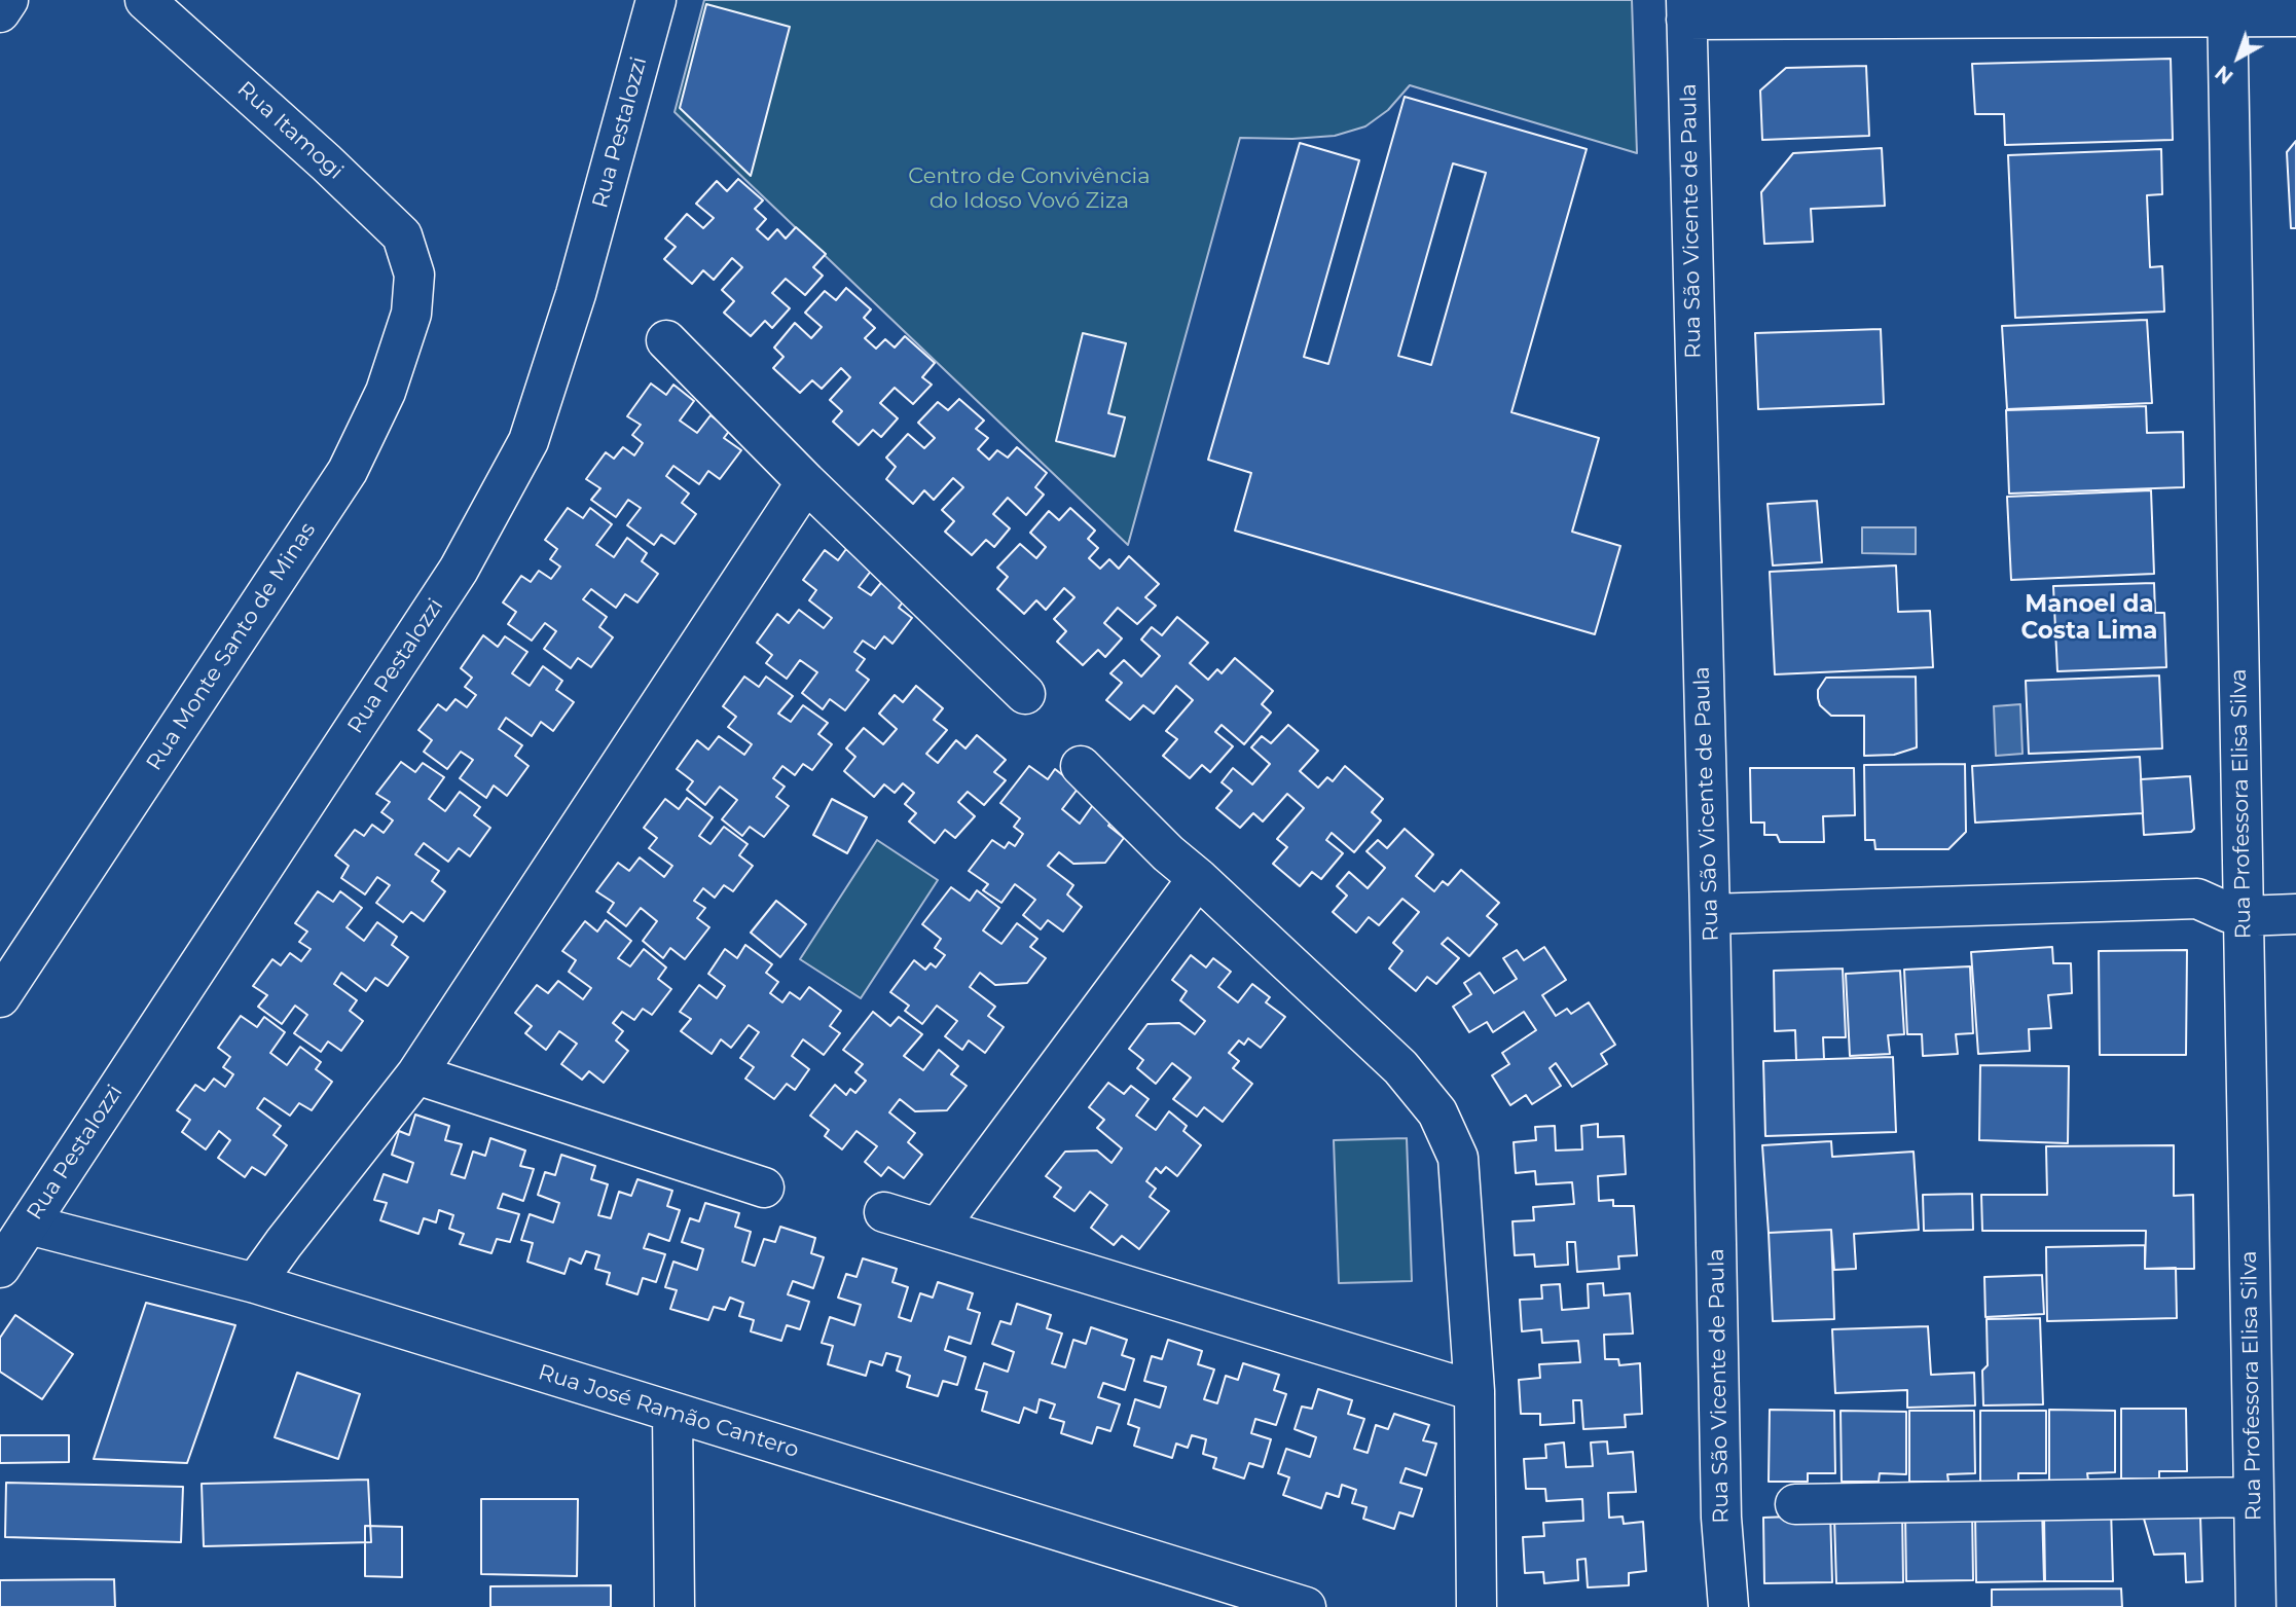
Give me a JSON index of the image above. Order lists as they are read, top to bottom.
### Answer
{
  "streets": {
    "street": [
      "Rua Itamogi",
      "Rua Pestalozzi",
      "Rua São Vicente de Paula",
      "Rua Monte Santo de Minas",
      "Rua Professora Elisa Silva",
      "Rua José Ramão Cantero"
    ]
  },
  "crossings": [
    ["Rua Itamogi", "Rua Monte Santo de Minas"],
    ["Rua Pestalozzi", "Rua José Ramão Cantero"]
  ],
  "districts": ["Manoel da Costa Lima"],
  "parks": ["Centro de Convivência do Idoso Vovó Ziza"],
  "north": "bottom left"
}
